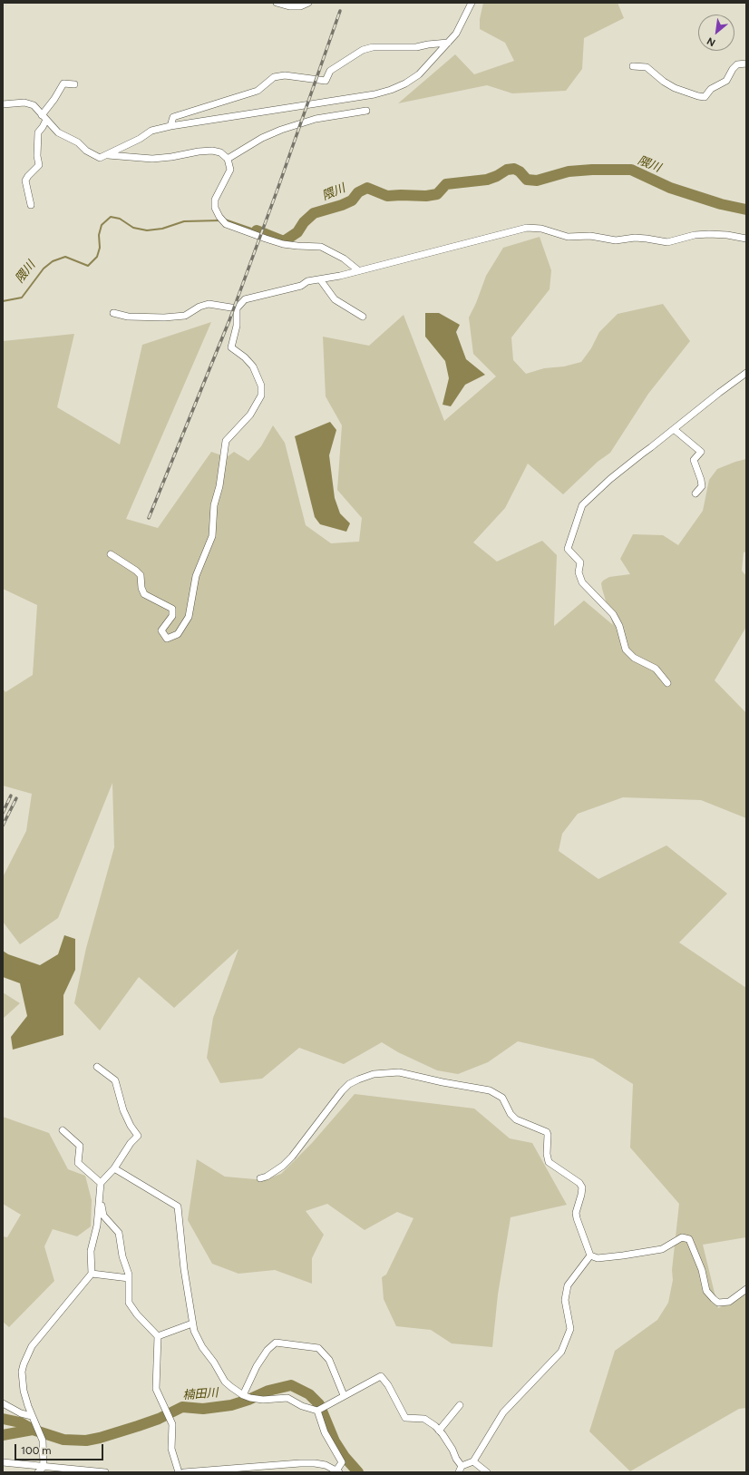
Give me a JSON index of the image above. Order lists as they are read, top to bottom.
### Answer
{
  "water": ["隈川", "楠田川"],
  "scale_bar": "100 m",
  "north": "bottom left"
}
